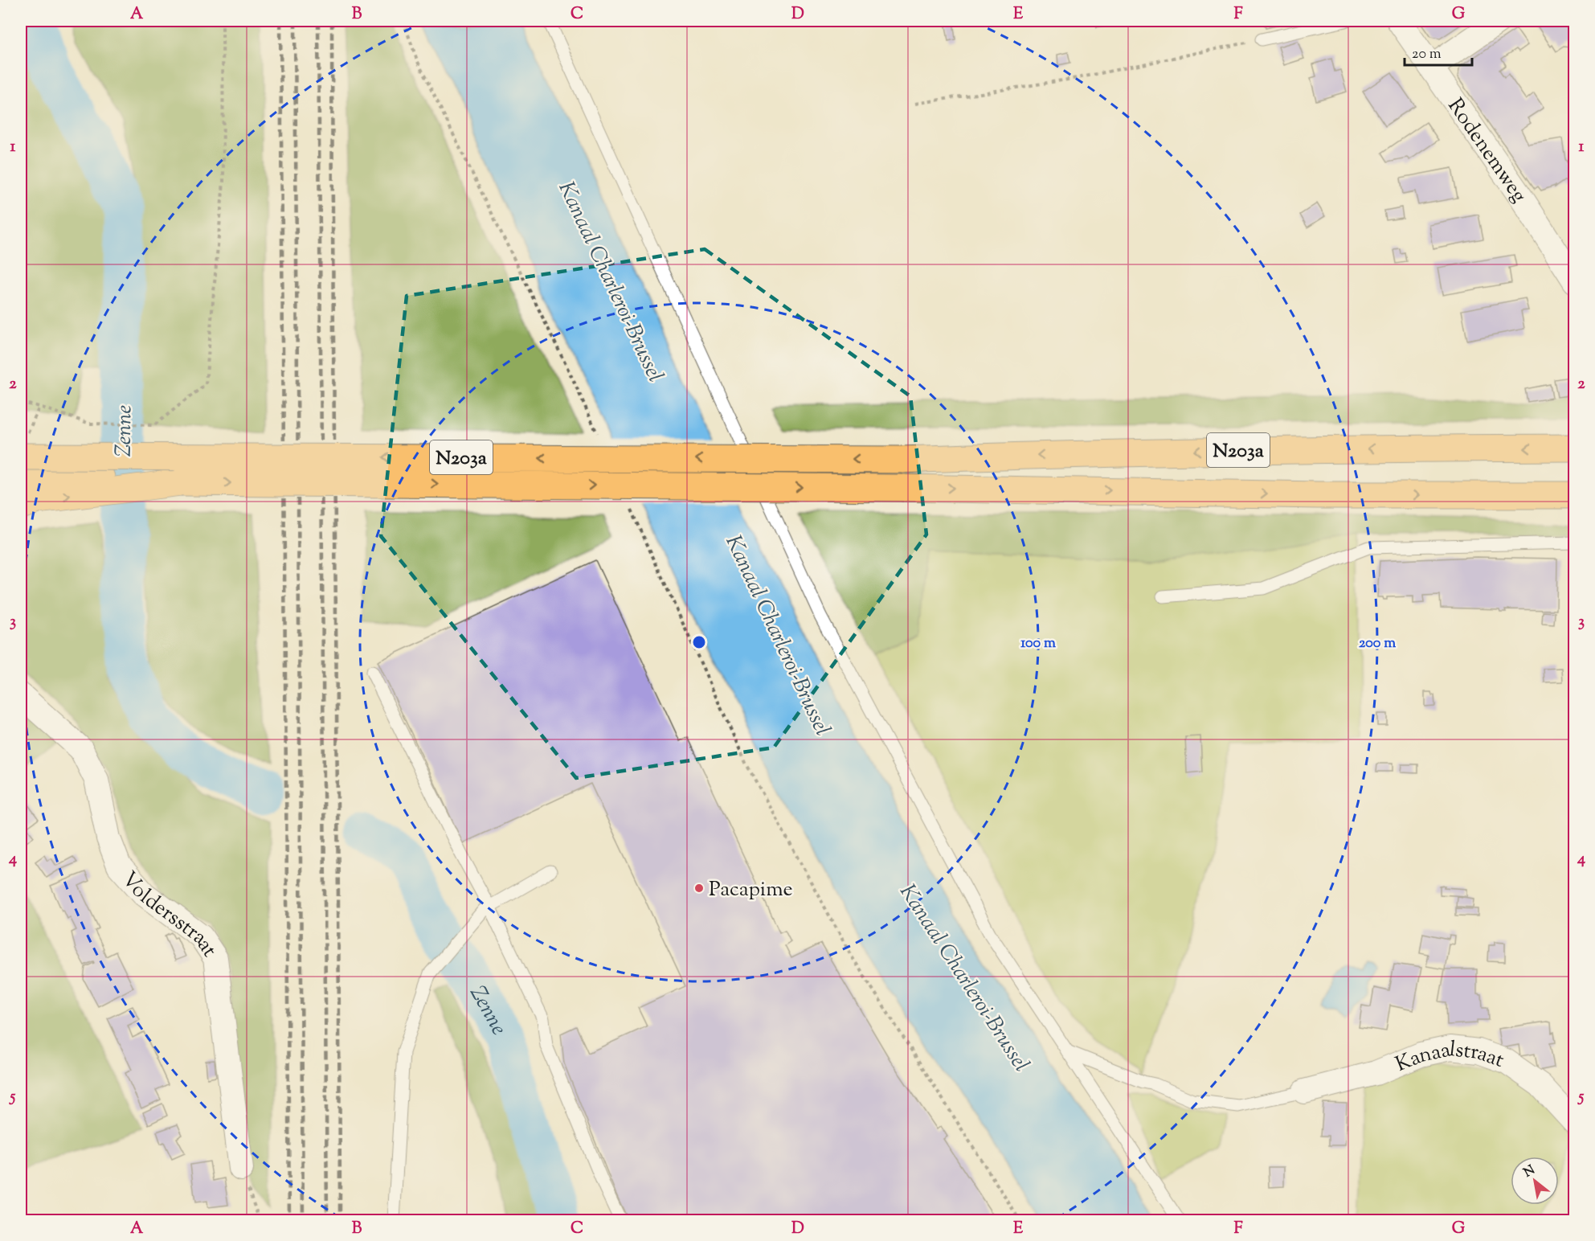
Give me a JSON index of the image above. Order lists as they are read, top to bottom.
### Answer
{
  "streets": {
    "highway": ["N203a"],
    "street": ["Rodenemweg", "Voldersstraat", "Kanaalstraat"]
  },
  "water": ["Kanaal Charleroi-Brussel", "Zenne"],
  "places": ["Pacapime"],
  "scale_bar": "20 m",
  "north": "top left",
  "grid": {
    "columns": [
      "A",
      "B",
      "C",
      "D",
      "E",
      "F",
      "G"
    ],
    "rows": [
      "1",
      "2",
      "3",
      "4",
      "5"
    ]
  },
  "rings": ["100 m", "200 m"]
}
